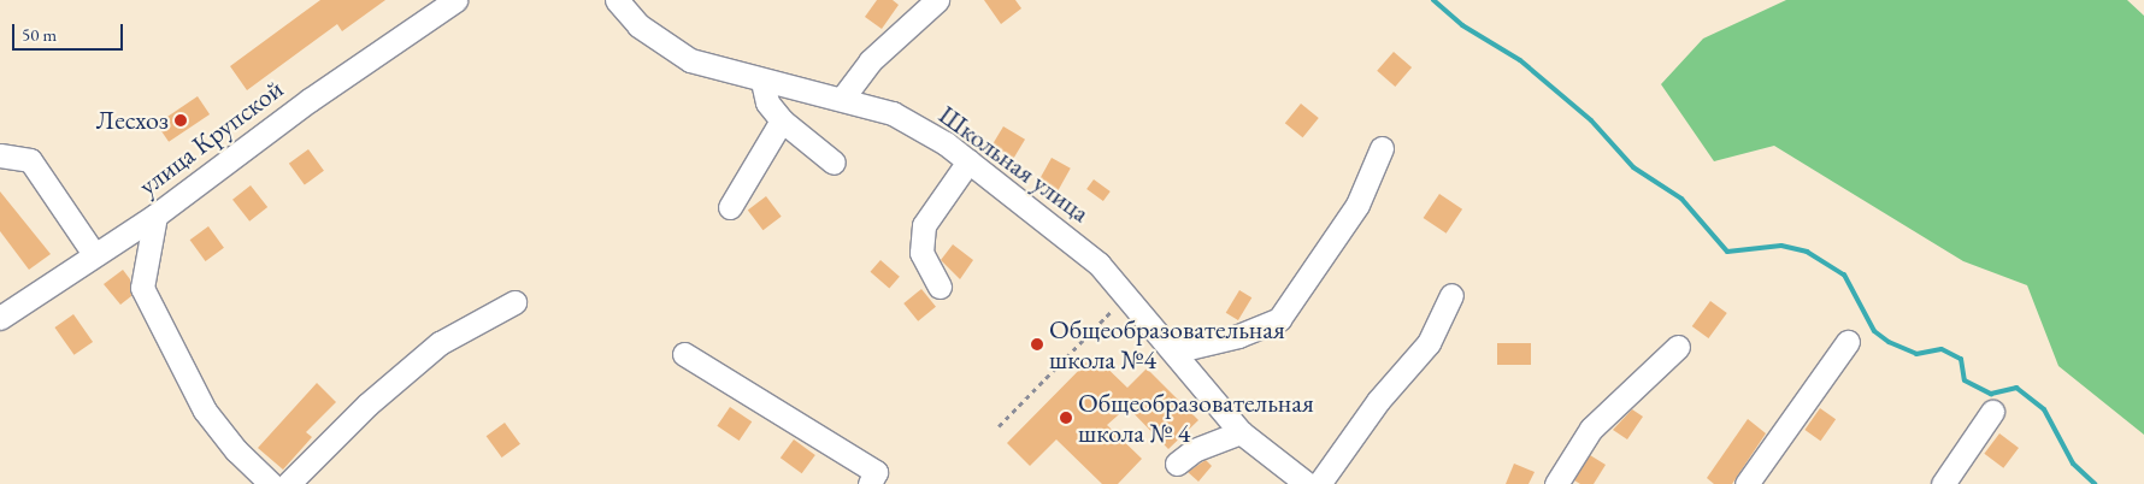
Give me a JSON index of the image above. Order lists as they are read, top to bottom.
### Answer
{
  "streets": {
    "street": ["улица Крупской", "Школьная улица"]
  },
  "places": ["Лесхоз", "Общеобразовательная школа №4", "Общеобразовательная школа № 4"],
  "scale_bar": "50 m"
}
